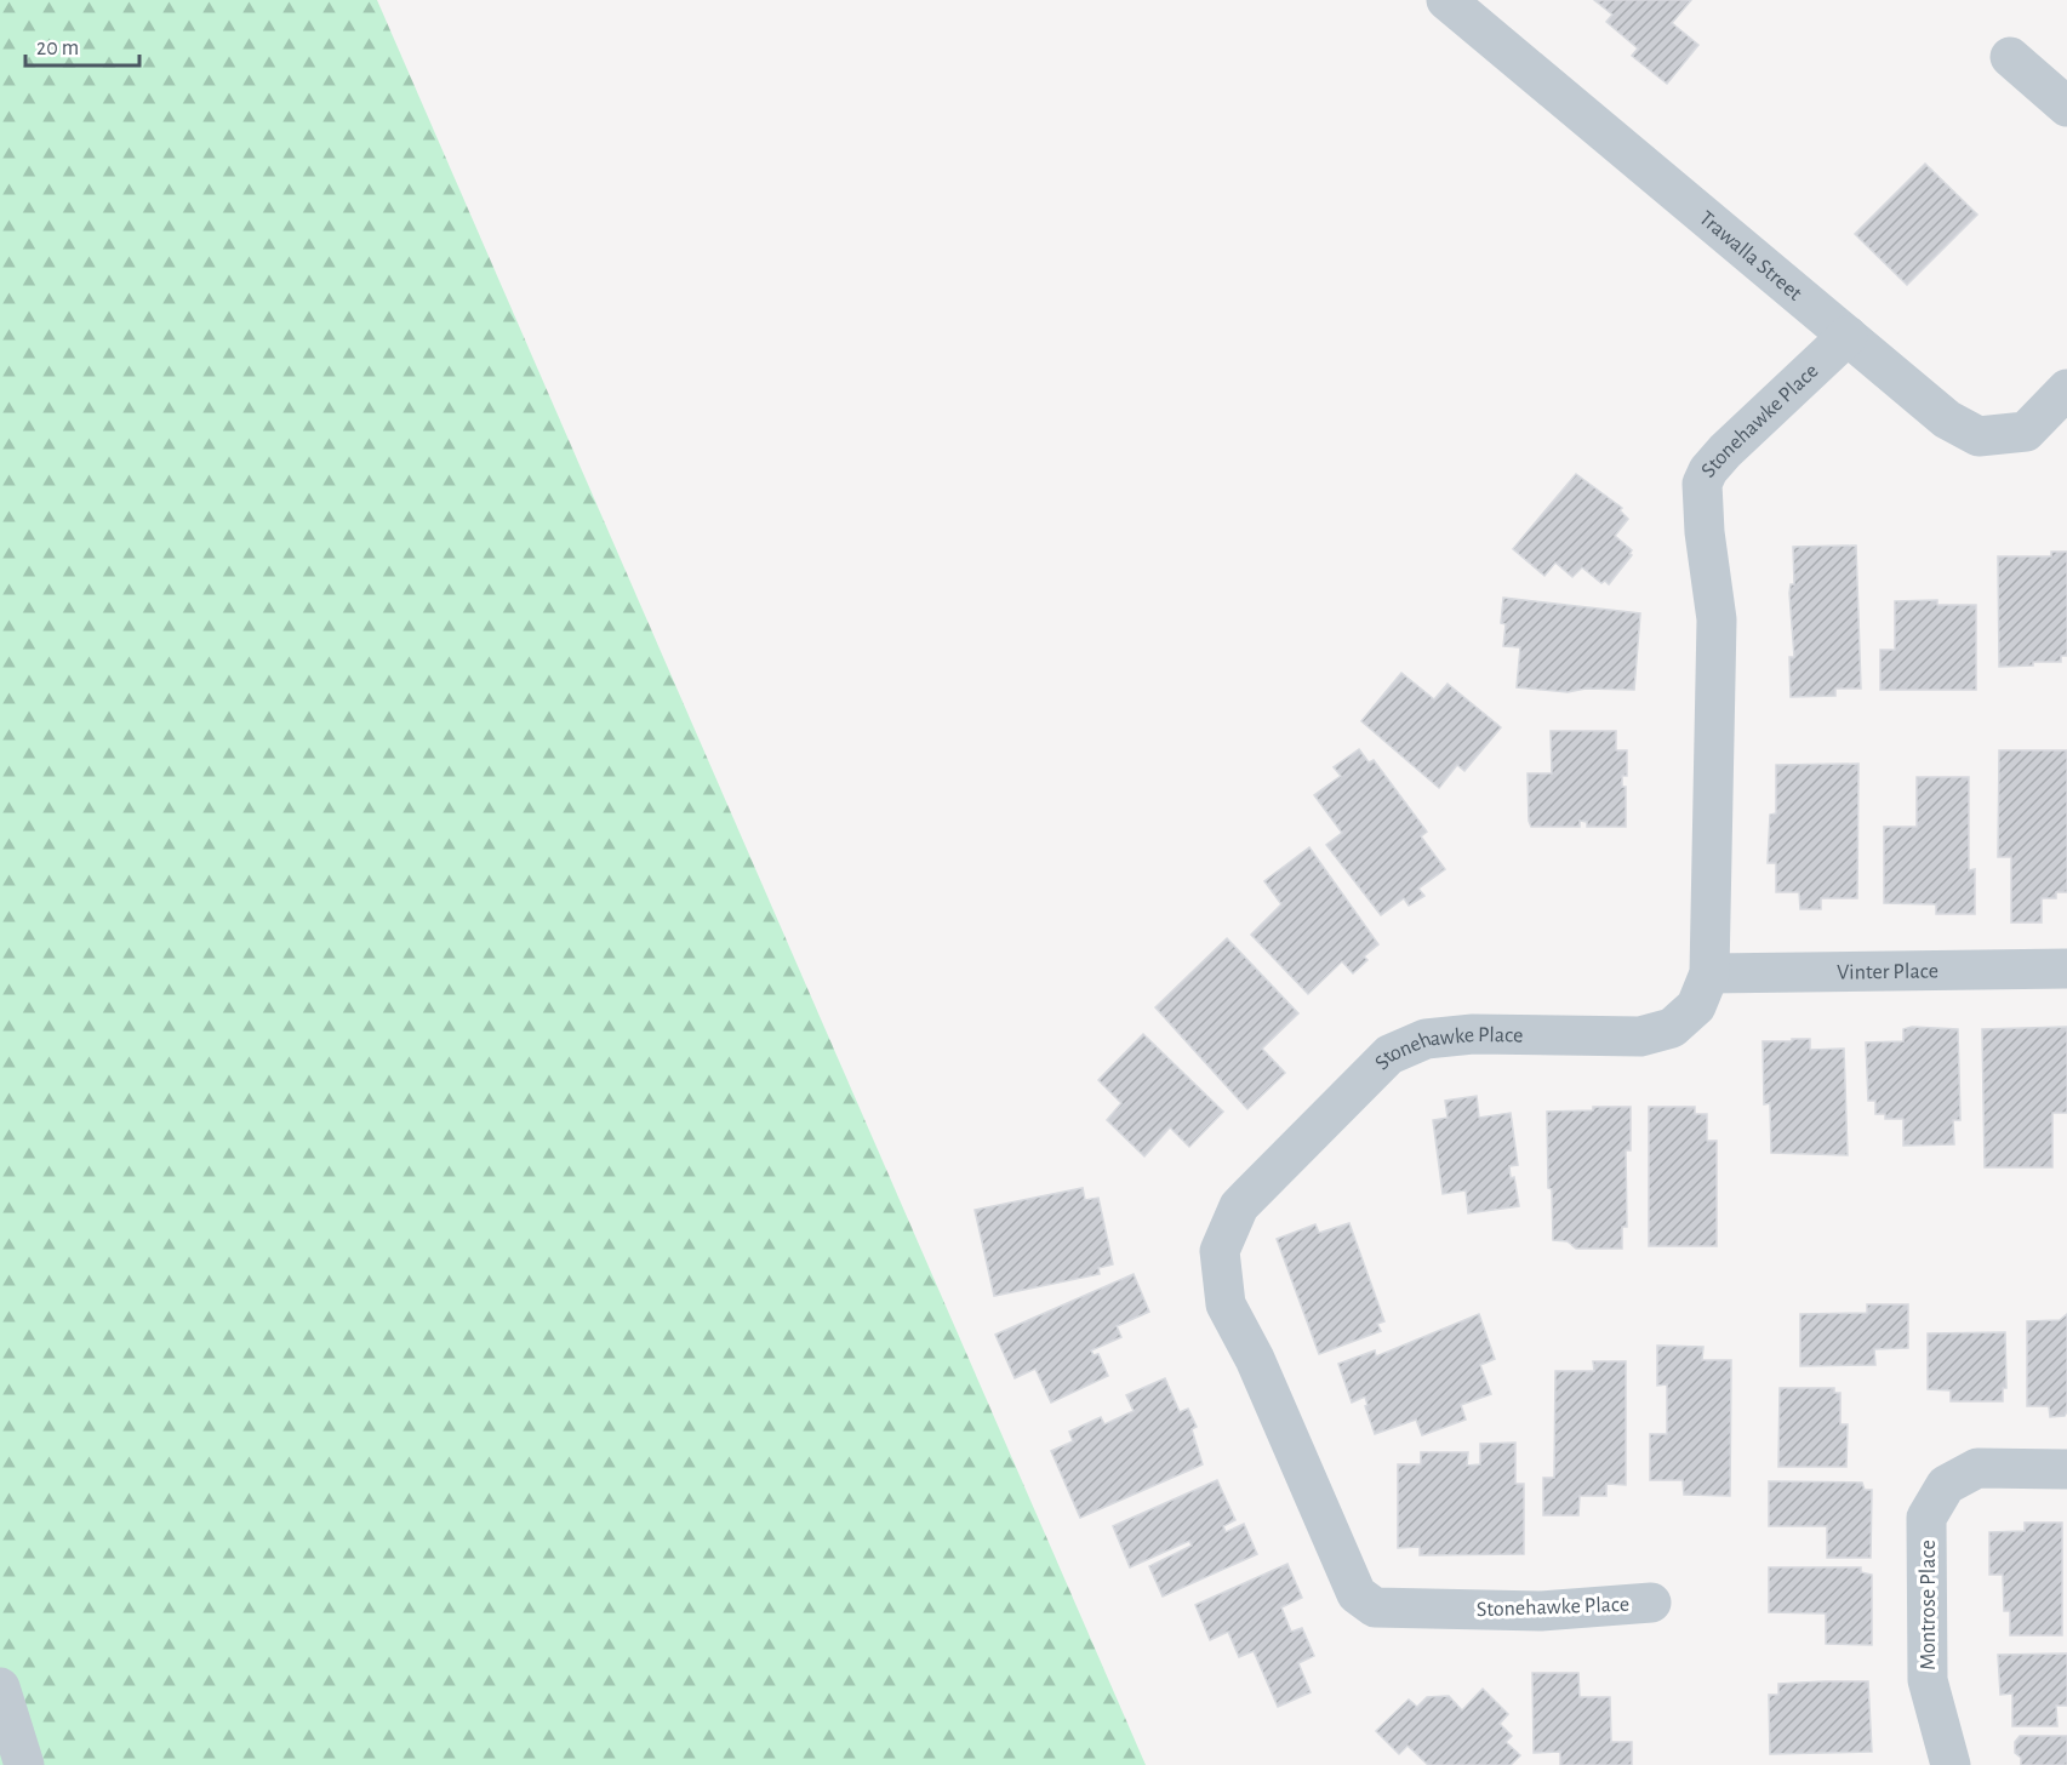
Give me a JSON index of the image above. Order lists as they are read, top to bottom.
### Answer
{
  "streets": {
    "street": [
      "Trawalla Street",
      "Stonehawke Place",
      "Vinter Place",
      "Montrose Place"
    ]
  },
  "crossings": [
    ["Trawalla Street", "Stonehawke Place"],
    ["Stonehawke Place", "Vinter Place"]
  ],
  "scale_bar": "20 m"
}
